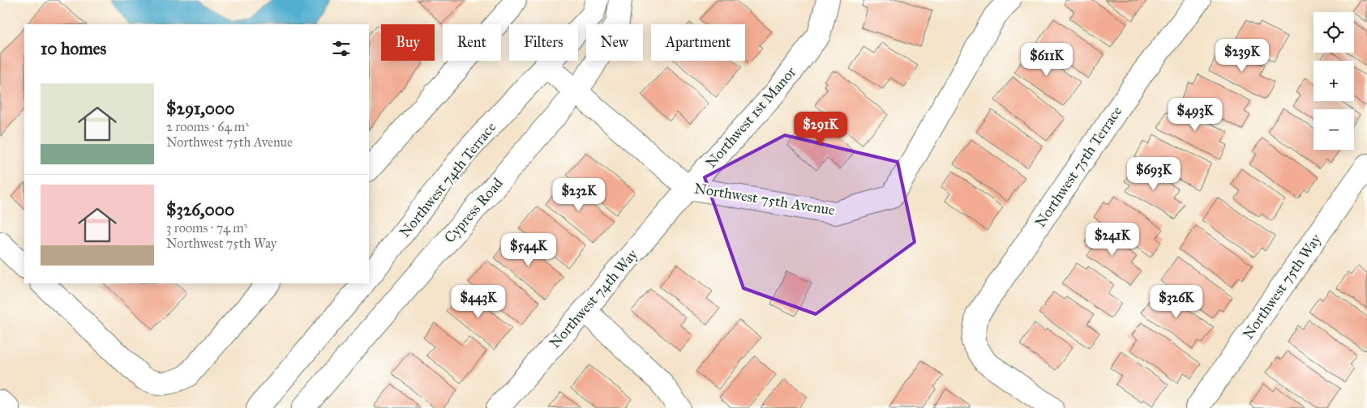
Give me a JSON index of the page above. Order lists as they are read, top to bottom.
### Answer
{
  "streets": {
    "street": [
      "Northwest 1st Manor",
      "Northwest 75th Terrace",
      "Northwest 74th Terrace",
      "Northwest 75th Avenue",
      "Cypress Road",
      "Northwest 75th Way",
      "Northwest 74th Way"
    ]
  },
  "crossings": [
    ["Northwest 1st Manor", "Northwest 75th Avenue"],
    ["Northwest 1st Manor", "Northwest 74th Way"],
    ["Northwest 74th Terrace", "Northwest 75th Avenue"],
    ["Northwest 75th Avenue", "Cypress Road"],
    ["Northwest 75th Avenue", "Northwest 74th Way"]
  ],
  "page": {
    "map_buttons": ["+", "−"],
    "chip": [
      "Buy",
      "Rent",
      "Filters",
      "New",
      "Apartment"
    ],
    "heading": "10 homes",
    "price": [
      "$239K",
      "$611K",
      "$493K",
      "$291K",
      "$693K",
      "$232K",
      "$241K",
      "$544K",
      "$443K",
      "$326K"
    ],
    "list": [
      {
        "name": "$291,000",
        "note": "2 rooms · 64 m² · Northwest 75th Avenue"
      },
      {
        "name": "$326,000",
        "note": "3 rooms · 74 m² · Northwest 75th Way"
      }
    ]
  }
}
